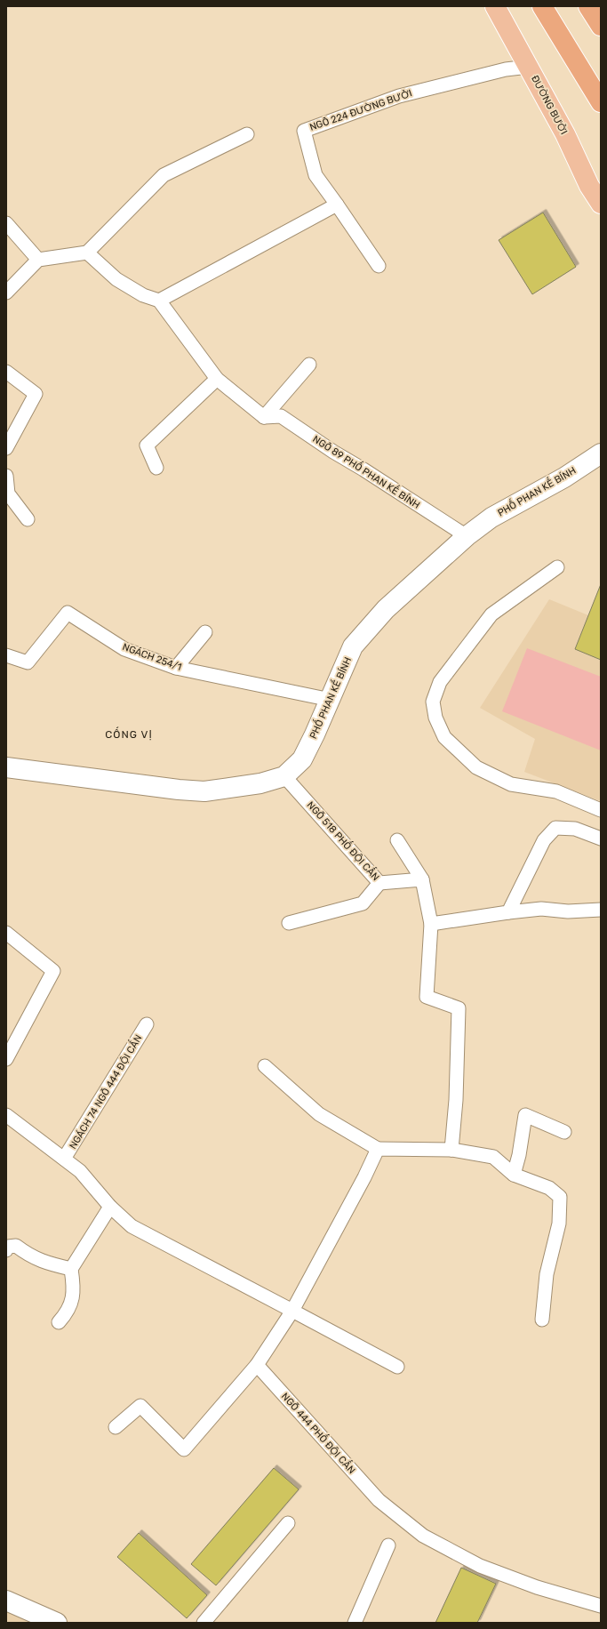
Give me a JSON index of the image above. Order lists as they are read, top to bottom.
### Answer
{
  "streets": {
    "main road": ["ĐƯỜNG BƯỞI"],
    "street": ["PHỐ PHAN KẾ BÍNH"],
    "lane": [
      "NGÕ 224 ĐƯỜNG BƯỞI",
      "NGÕ 89 PHỐ PHAN KẾ BÍNH",
      "NGÁCH 254/1",
      "NGÕ 518 PHỐ ĐỘI CẤN",
      "NGÁCH 74 NGÕ 444 ĐỘI CẤN",
      "NGÕ 444 PHỐ ĐỘI CẤN"
    ]
  },
  "crossings": [
    ["ĐƯỜNG BƯỞI", "NGÕ 224 ĐƯỜNG BƯỞI"],
    ["NGÕ 89 PHỐ PHAN KẾ BÍNH", "PHỐ PHAN KẾ BÍNH"],
    ["PHỐ PHAN KẾ BÍNH", "NGÁCH 254/1"],
    ["PHỐ PHAN KẾ BÍNH", "NGÕ 518 PHỐ ĐỘI CẤN"]
  ],
  "districts": ["CỐNG VỊ"]
}
